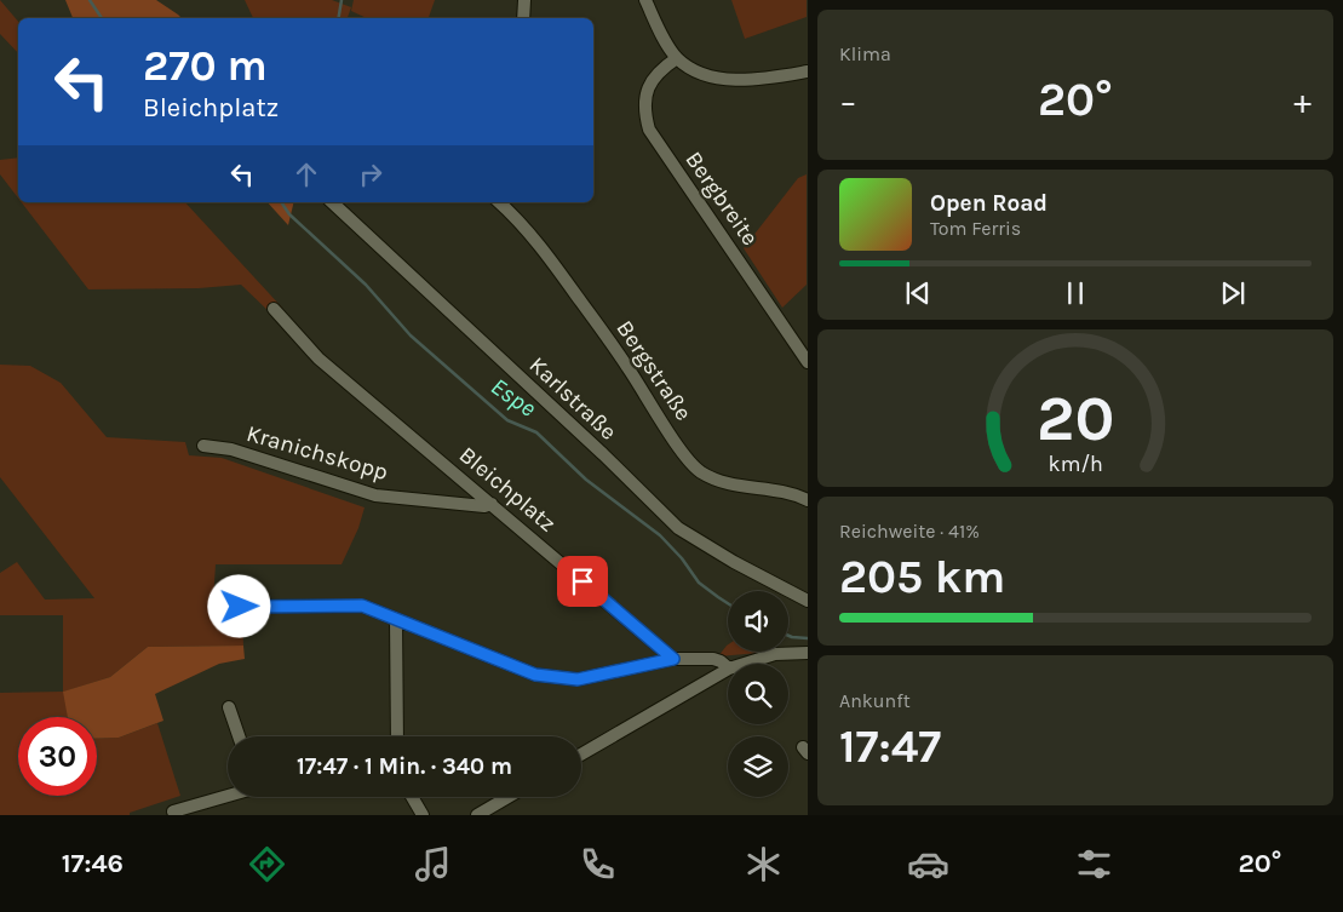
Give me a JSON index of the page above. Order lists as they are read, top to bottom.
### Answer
{
  "streets": {
    "street": [
      "Bergbreite",
      "Bergstraße",
      "Karlstraße",
      "Kranichskopp",
      "Bleichplatz"
    ]
  },
  "crossings": [
    ["Kranichskopp", "Bleichplatz"]
  ],
  "water": ["Espe"],
  "page": {
    "tile": [
      "Klima",
      ["Reichweite · 41%", "205 km"],
      ["Ankunft", "17:47"]
    ],
    "turn": ["270 m", "Bleichplatz"],
    "heat": ["−", "20°", "+"],
    "song": ["Open Road", "Tom Ferris"],
    "limit": "30",
    "trip": "17:47 · 1 Min. · 340 m",
    "tabs": ["17:46", "20°"],
    "gauge": ["20", "km/h"]
  }
}
